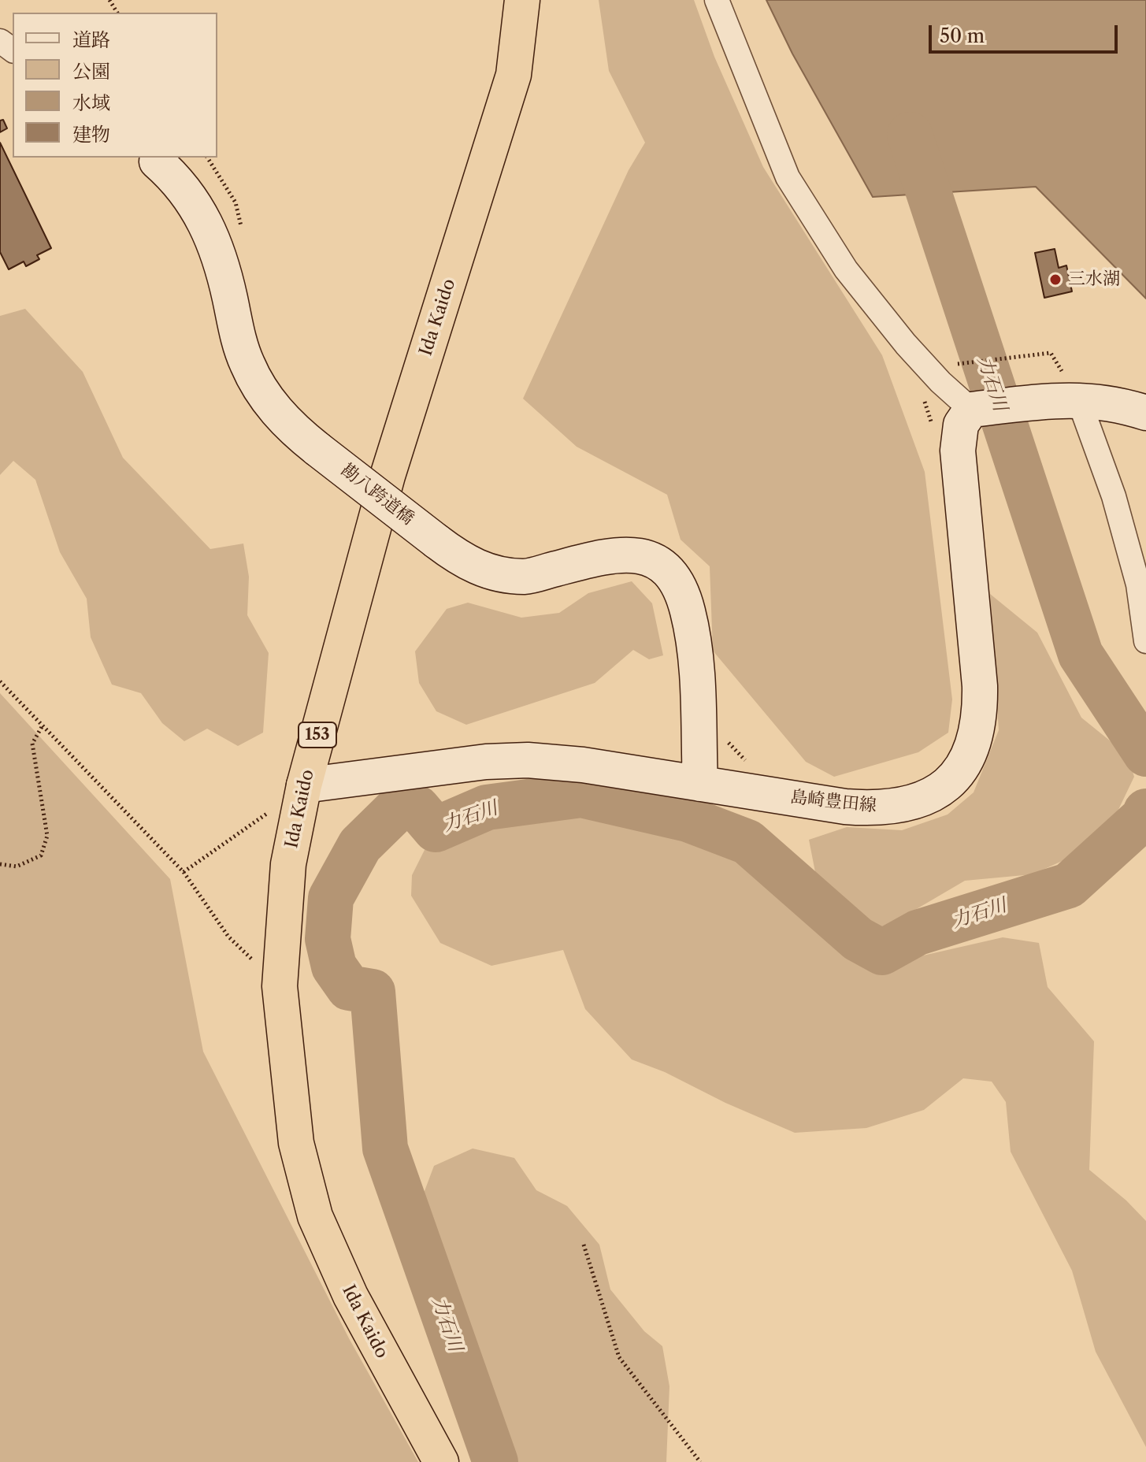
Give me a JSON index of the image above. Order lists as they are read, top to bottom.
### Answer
{
  "streets": {
    "highway": ["Ida Kaido", "153"],
    "main road": ["勘八跨道橋", "島崎豊田線"]
  },
  "crossings": [
    ["Ida Kaido", "島崎豊田線"],
    ["勘八跨道橋", "島崎豊田線"]
  ],
  "water": ["力石川"],
  "places": ["三水湖"],
  "legend": [
    "道路",
    "公園",
    "水域",
    "建物"
  ],
  "scale_bar": "50 m"
}
